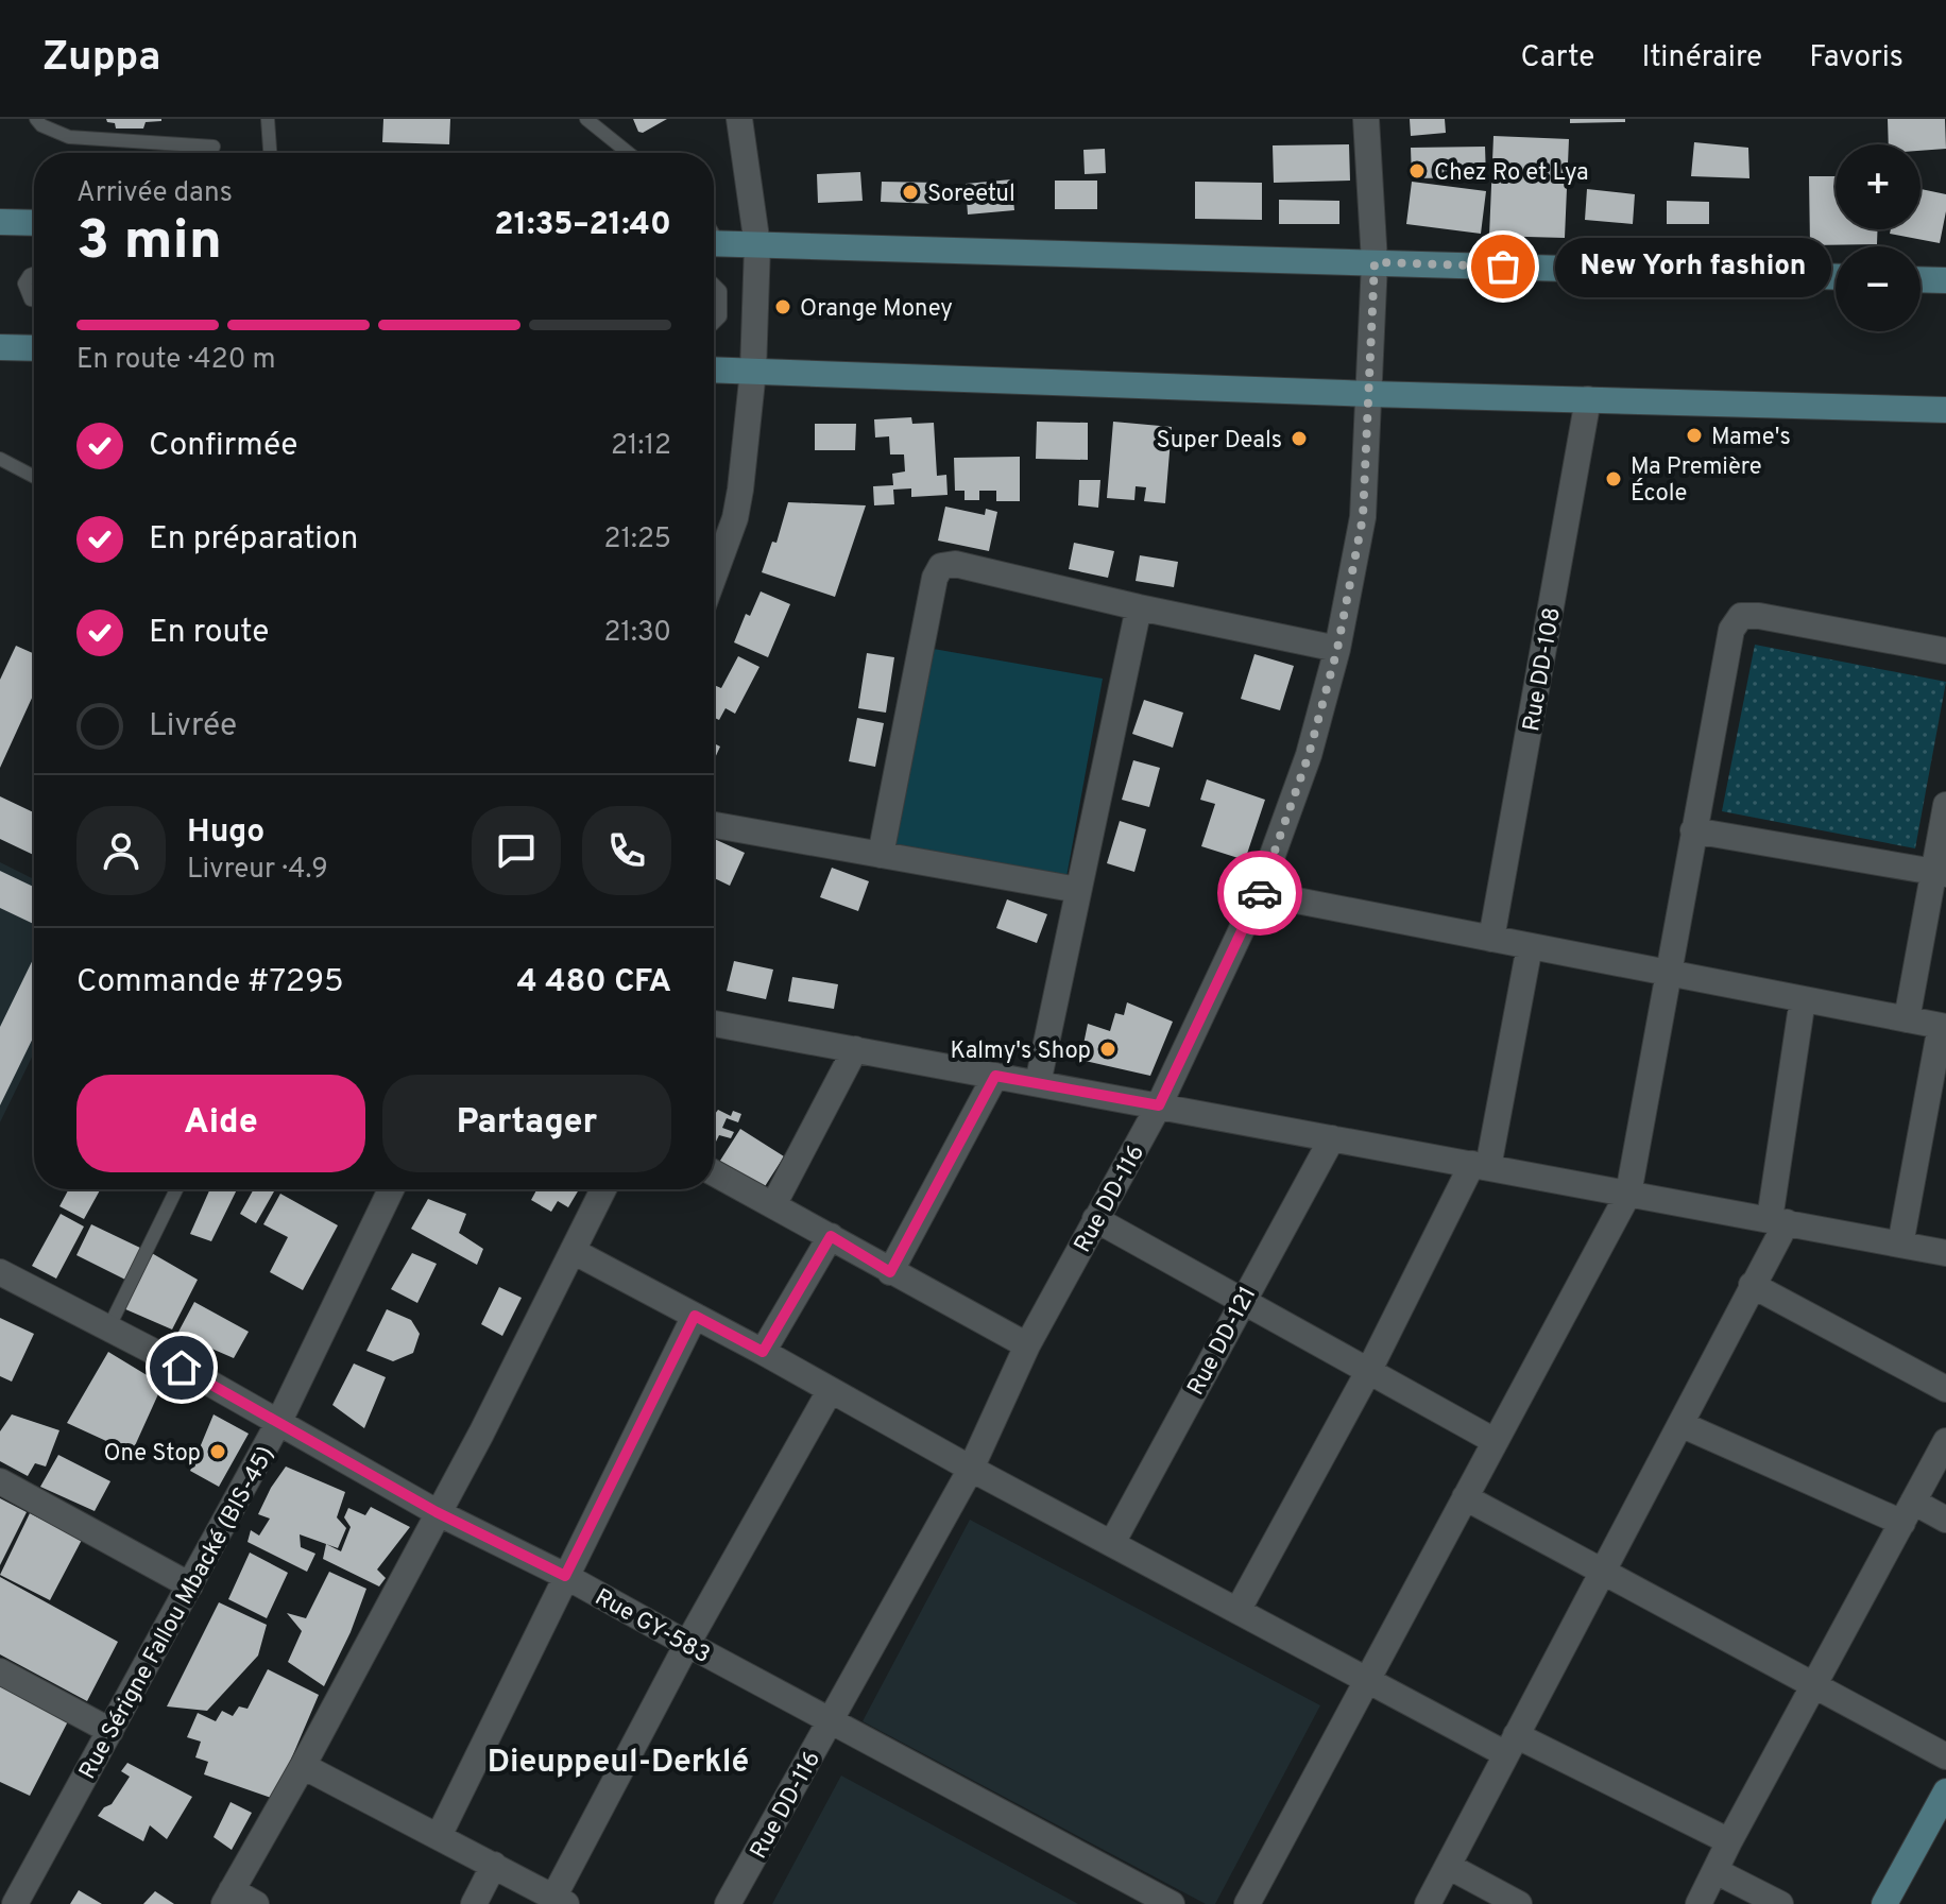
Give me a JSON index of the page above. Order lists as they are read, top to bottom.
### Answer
{
  "streets": {
    "street": [
      "Rue DD-108",
      "Rue DD-116",
      "Rue DD-121",
      "Rue Sérigne Fallou Mbacké (BIS-45)",
      "Rue GY-583"
    ]
  },
  "crossings": [
    ["Rue DD-116", "Rue GY-583"],
    ["Rue Sérigne Fallou Mbacké (BIS-45)", "Rue GY-583"]
  ],
  "districts": ["Dieuppeul-Derklé"],
  "places": [
    "Chez Ro et Lya",
    "Soreetul",
    "New Yorh fashion",
    "Orange Money",
    "Mame's",
    "Super Deals",
    "Ma Première École",
    "Kalmy's Shop",
    "One Stop"
  ],
  "page": {
    "header": "Zuppa",
    "nav": ["Carte", "Itinéraire", "Favoris"],
    "map_buttons": ["+", "−"],
    "heading": ["3 min", "Arrivée dans", "21:35–21:40"],
    "panel": [
      "Hugo",
      "Livreur · 4.9",
      "Commande #7295",
      "4 480 CFA"
    ],
    "bubble": "New Yorh fashion",
    "bar": "En route · 420 m",
    "list": [
      ["Confirmée", "21:12"],
      ["En préparation", "21:25"],
      ["En route", "21:30"],
      "Livrée"
    ],
    "buttons": ["Aide", "Partager"]
  }
}
